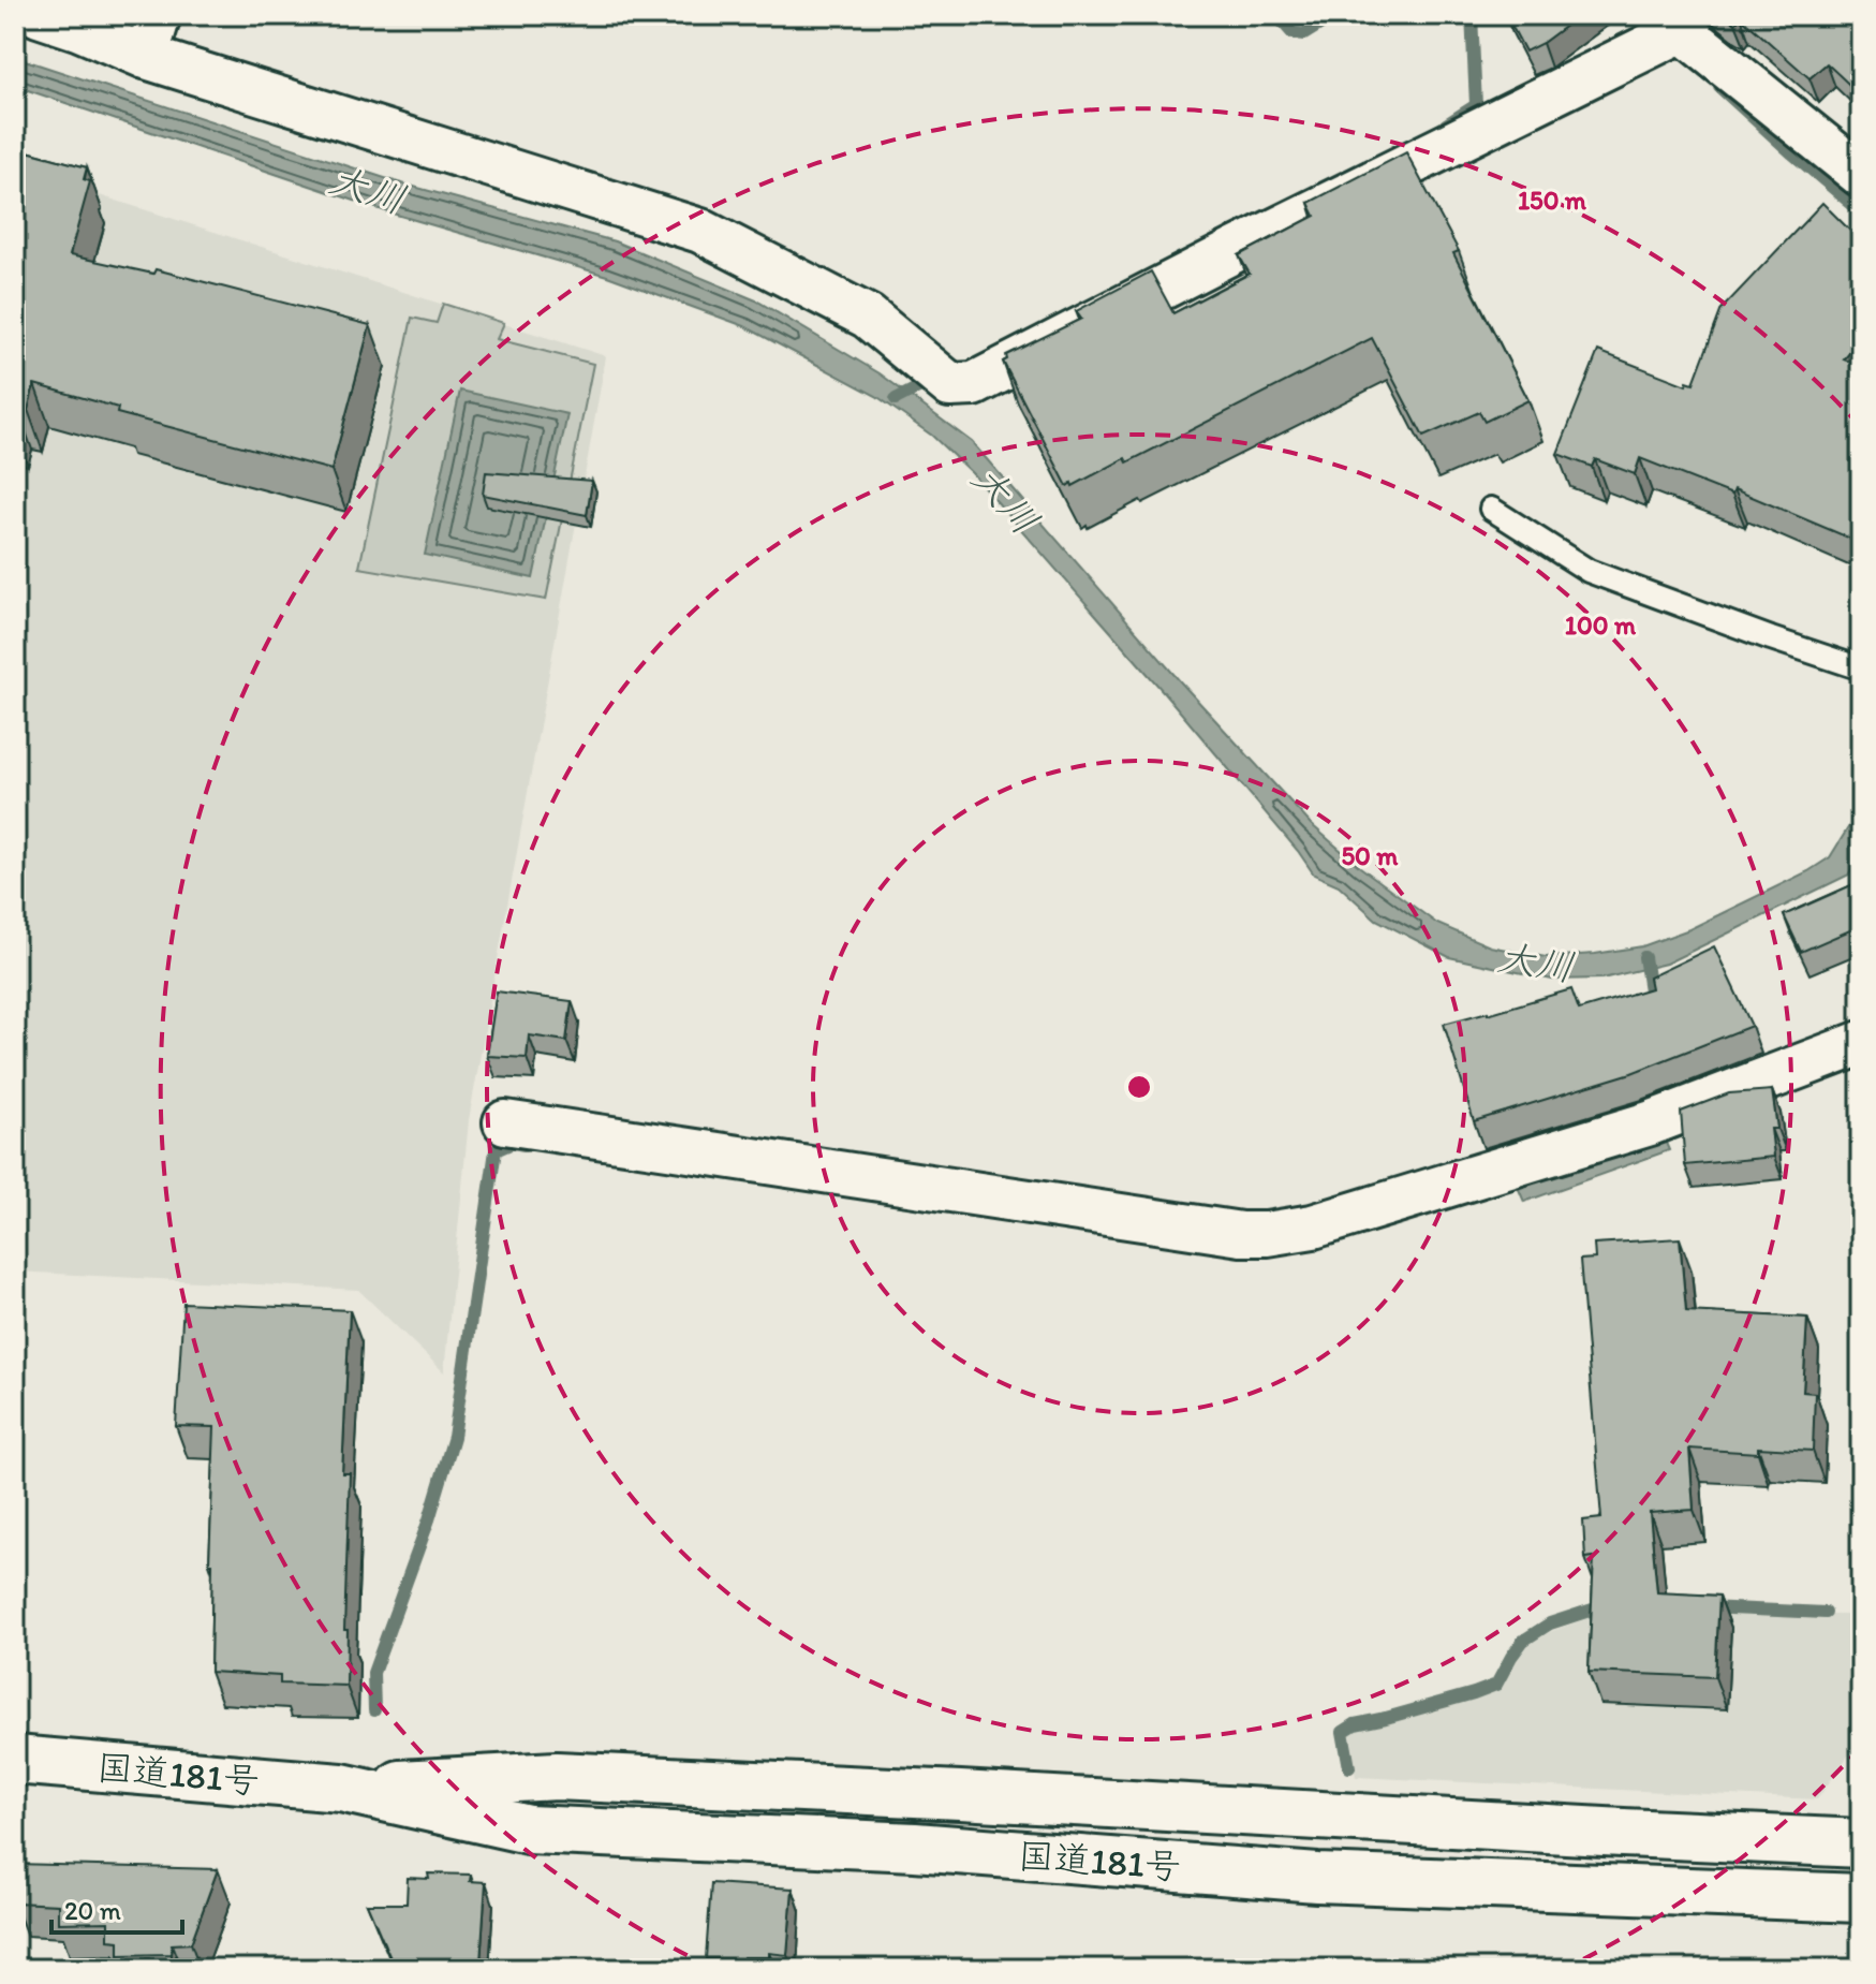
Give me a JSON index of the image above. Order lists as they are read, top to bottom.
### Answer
{
  "streets": {
    "highway": ["国道181号"]
  },
  "water": ["大川"],
  "scale_bar": "20 m",
  "rings": ["150 m", "100 m", "50 m"]
}
